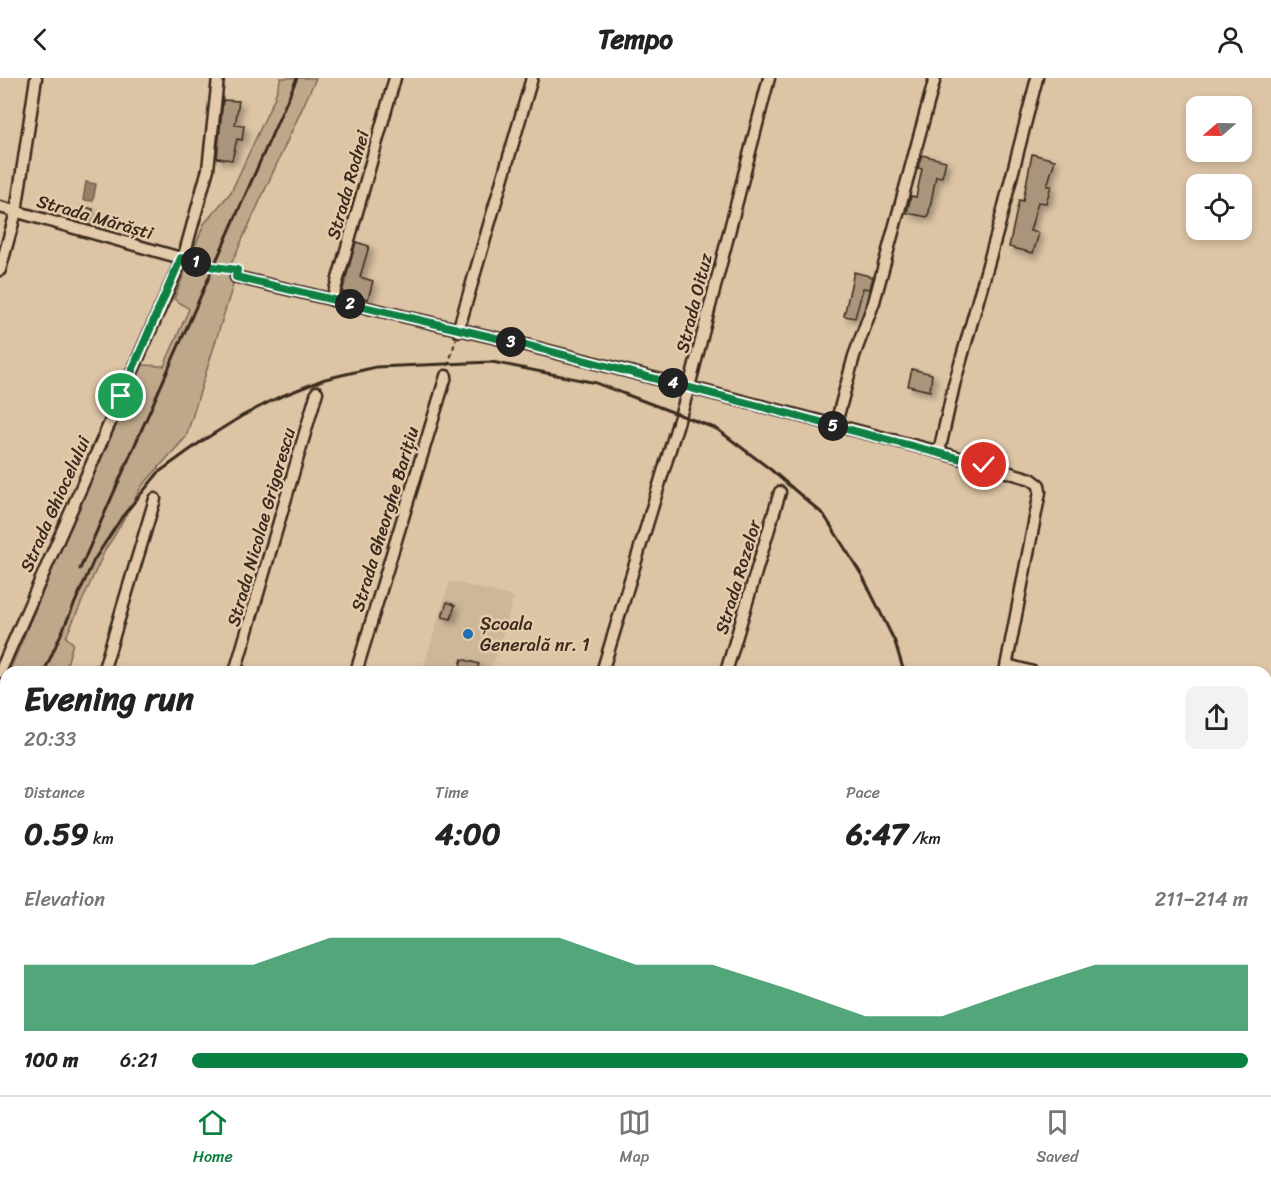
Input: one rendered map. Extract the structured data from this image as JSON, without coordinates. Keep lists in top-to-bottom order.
{
  "streets": {
    "street": [
      "Strada Rodnei",
      "Strada Mărăști",
      "Strada Oituz",
      "Strada Ghiocelului",
      "Strada Gheorghe Barițiu",
      "Strada Nicolae Grigorescu",
      "Strada Rozelor"
    ]
  },
  "crossings": [
    ["Strada Mărăști", "Strada Ghiocelului"]
  ],
  "places": ["Școala Generală nr. 1"],
  "north": "left",
  "page": {
    "header": "Tempo",
    "pins": [
      "1",
      "2",
      "3",
      "4",
      "5"
    ],
    "heading": ["Evening run", "20:33"],
    "stats": [
      ["Distance", "0.59 km"],
      ["Time", "4:00"],
      ["Pace", "6:47 /km"]
    ],
    "chart": ["Elevation", "211–214 m"],
    "list": [
      {
        "name": "100 m",
        "note": "6:21"
      }
    ],
    "tabs": ["Home", "Map", "Saved"]
  }
}
